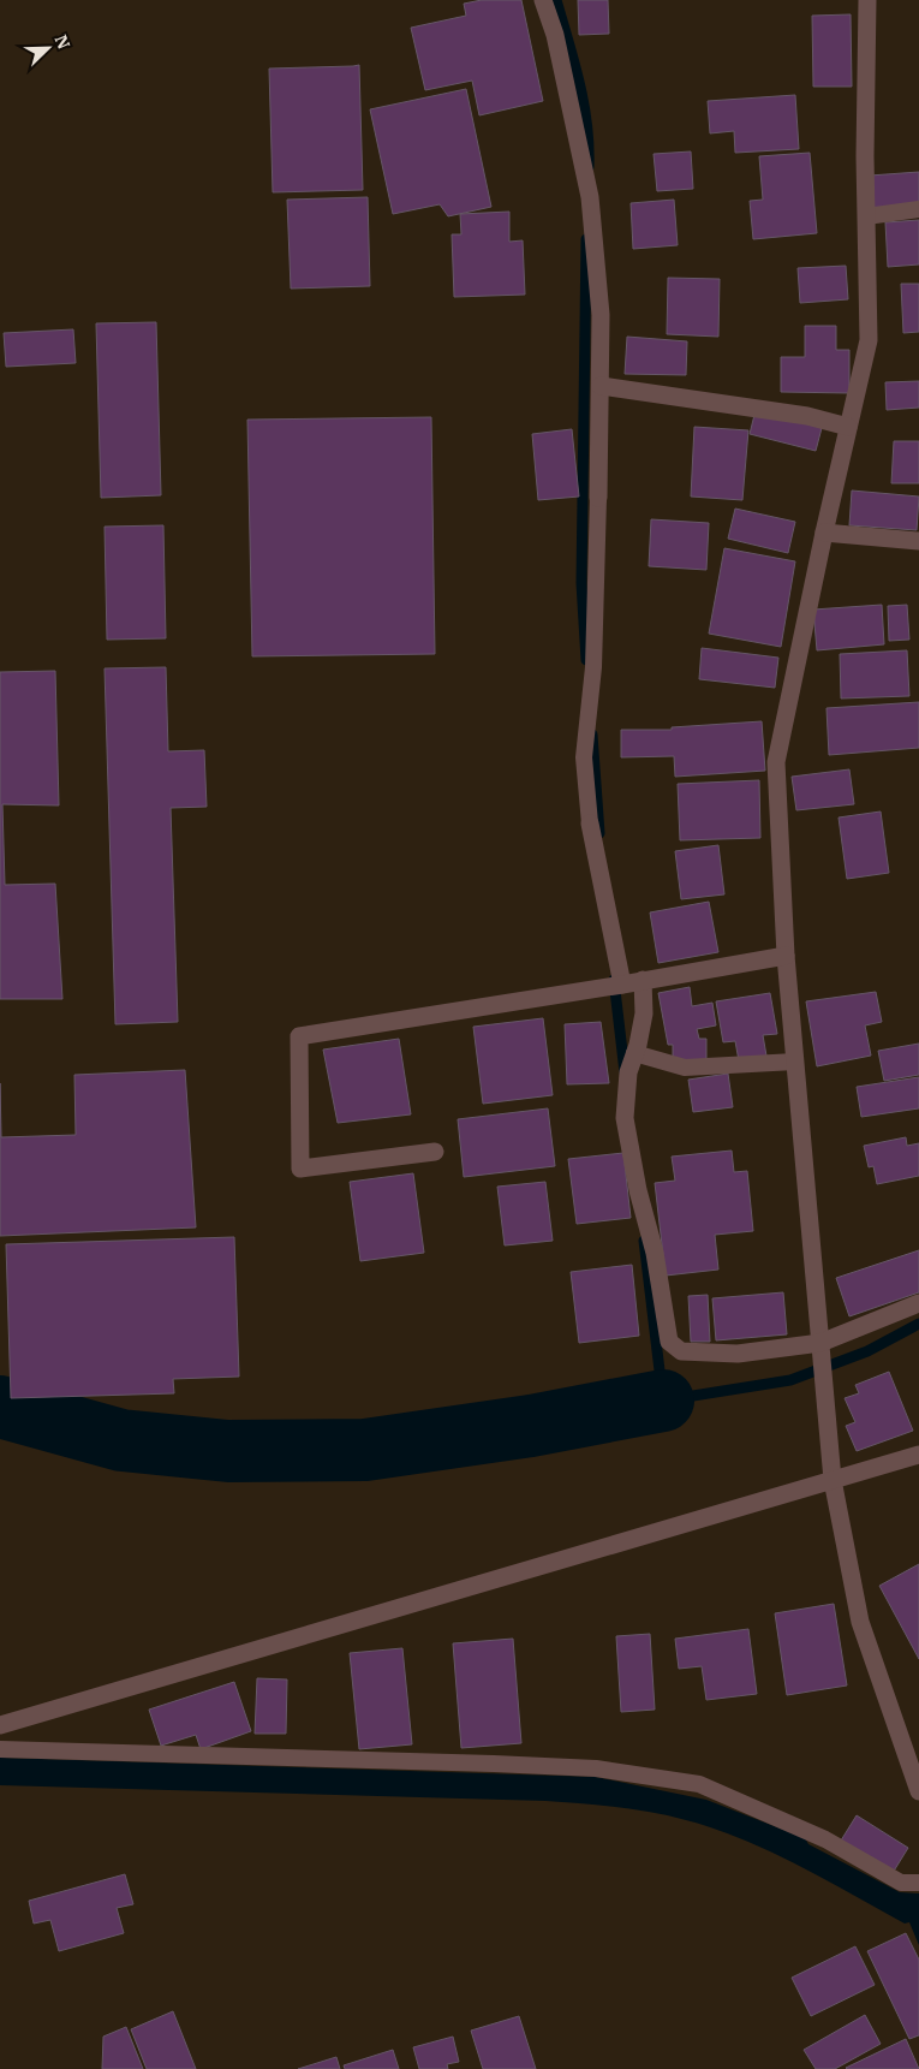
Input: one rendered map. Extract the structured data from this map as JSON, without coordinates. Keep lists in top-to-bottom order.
{
  "north": "top right"
}
